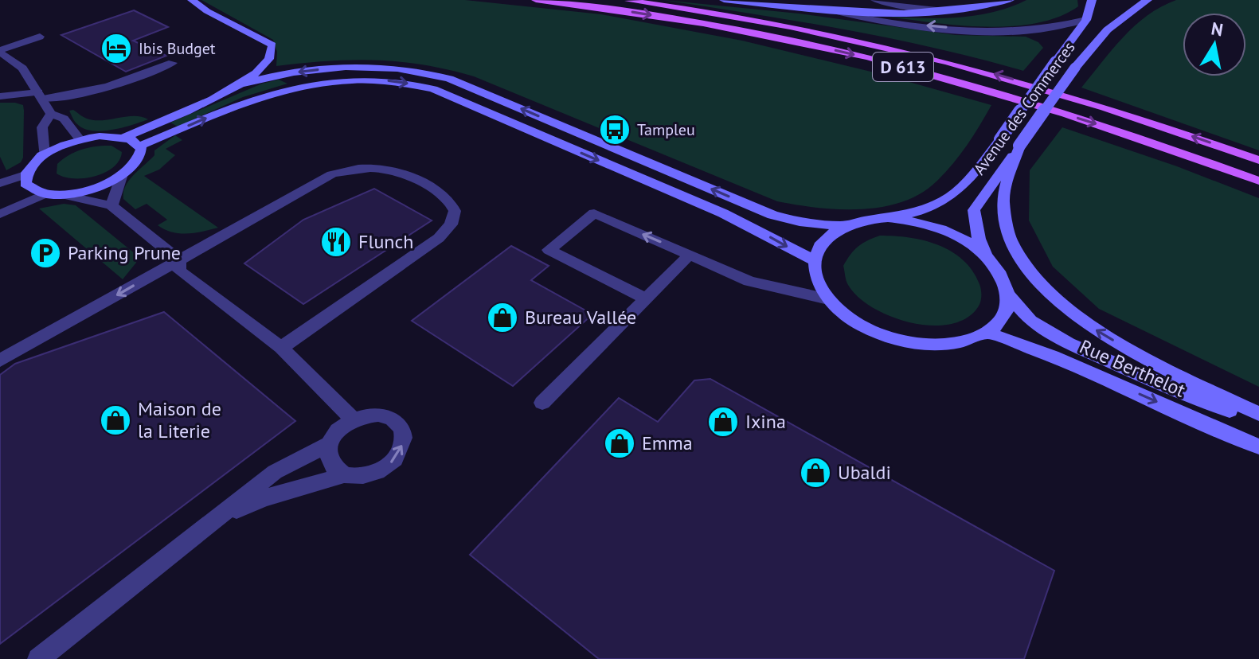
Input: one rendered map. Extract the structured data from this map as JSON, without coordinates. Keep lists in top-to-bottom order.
{
  "streets": {
    "main road": ["D 613"],
    "street": ["Avenue des Commerces", "Rue Berthelot"]
  },
  "crossings": [
    ["Avenue des Commerces", "Rue Berthelot"]
  ],
  "places": {
    "hotel": ["Ibis Budget"],
    "bus stop": ["Tampleu"],
    "restaurant": ["Flunch"],
    "parking": ["Parking Prune"],
    "shop": [
      "Bureau Vallée",
      "Maison de la Literie",
      "Ixina",
      "Emma",
      "Ubaldi"
    ]
  },
  "north": "top"
}
